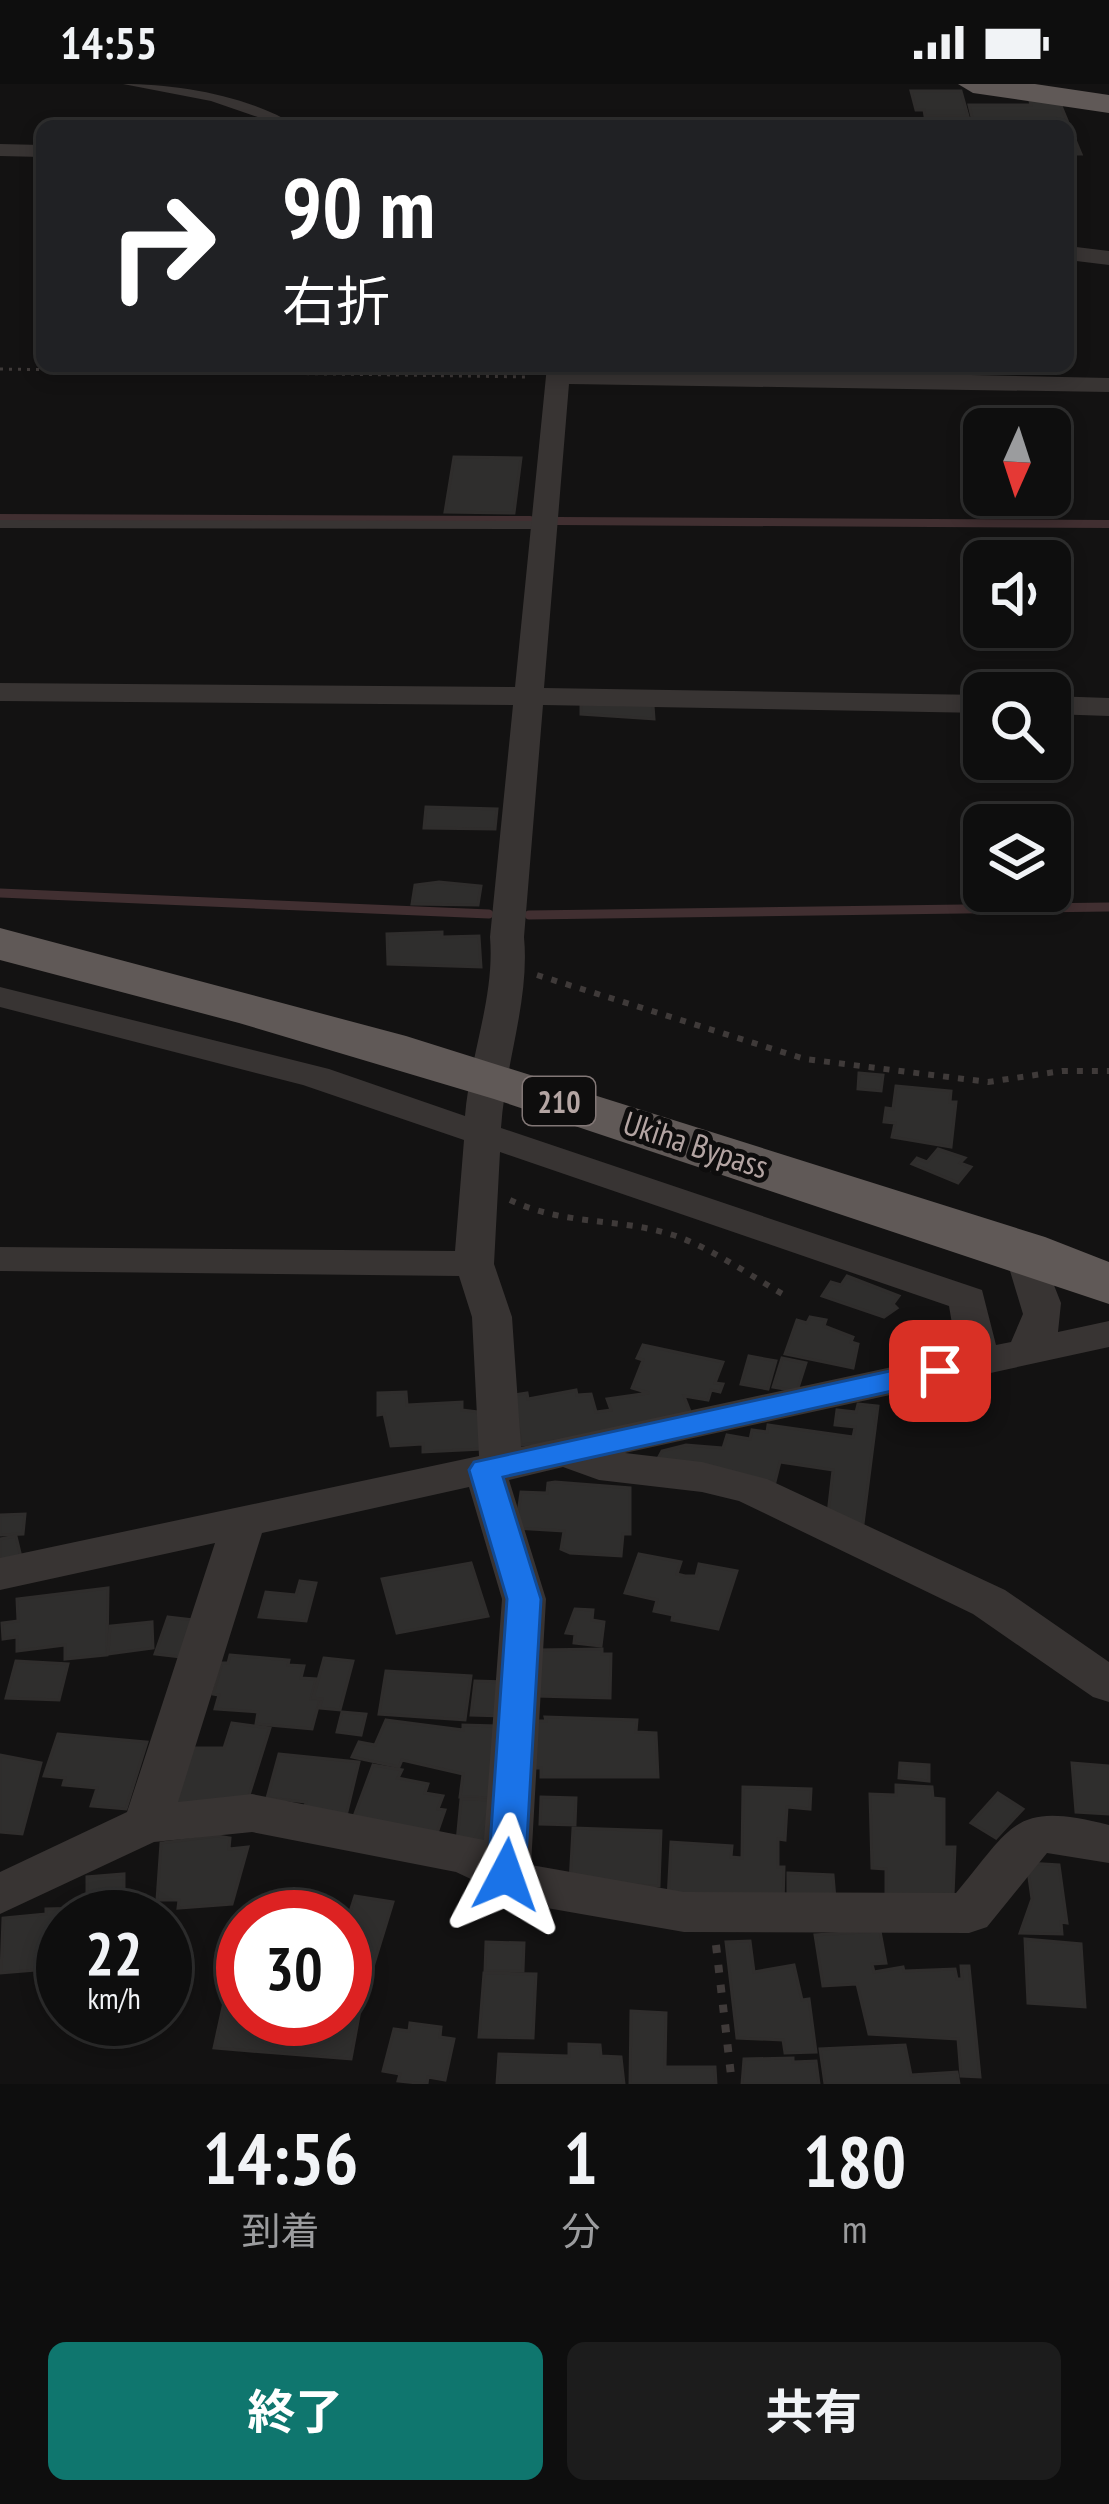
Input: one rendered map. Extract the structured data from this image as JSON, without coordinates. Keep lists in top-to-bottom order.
{
  "streets": {
    "highway": ["210", "Ukiha Bypass"]
  },
  "north": "bottom",
  "page": {
    "status": "14:55",
    "turn": ["90 m", "右折"],
    "speed": "22 km/h",
    "limit": "30",
    "eta": [
      "14:56",
      "到着",
      "1",
      "分",
      "180",
      "m"
    ],
    "buttons": ["終了", "共有"]
  }
}
